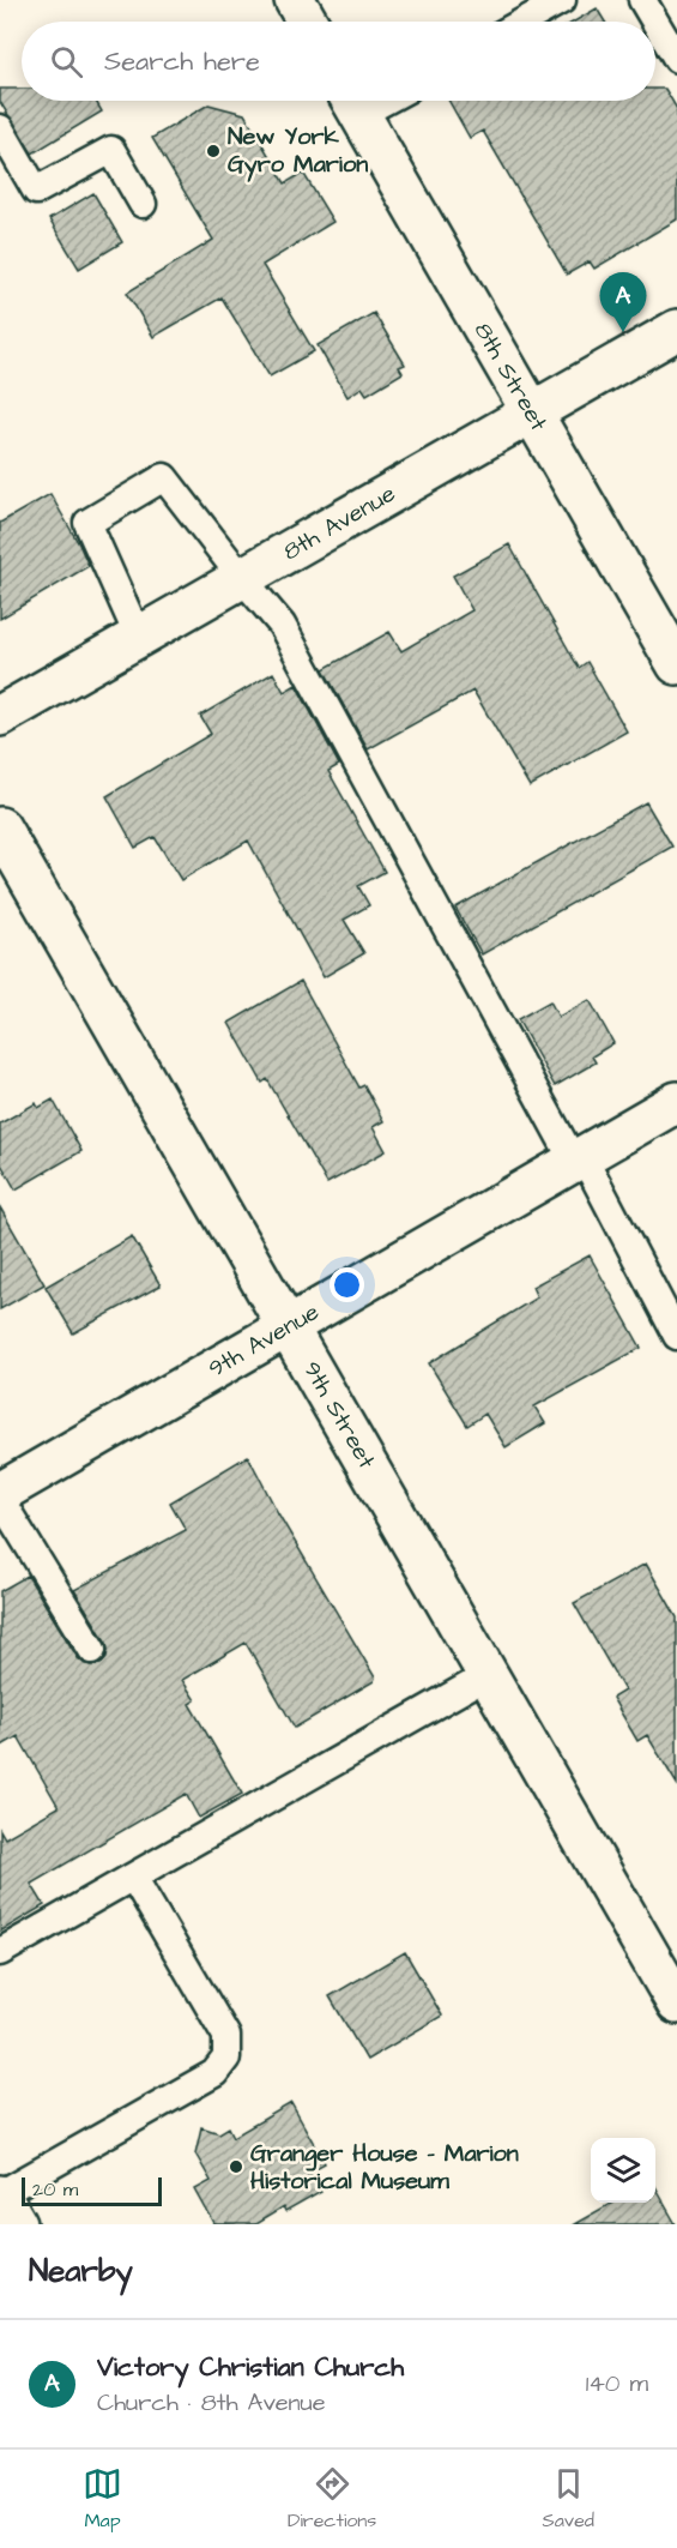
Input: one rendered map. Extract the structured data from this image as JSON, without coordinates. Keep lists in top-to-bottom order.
{
  "streets": {
    "street": [
      "8th Street",
      "8th Avenue",
      "9th Avenue",
      "9th Street"
    ]
  },
  "crossings": [
    ["8th Street", "8th Avenue"],
    ["9th Avenue", "9th Street"]
  ],
  "places": ["New York Gyro Marion", "Granger House - Marion Historical Museum"],
  "scale_bar": "20 m",
  "page": {
    "search": "Search here",
    "pins": "A",
    "scale": "20 m",
    "heading": "Nearby",
    "list": [
      {
        "mark": "A",
        "name": "Victory Christian Church",
        "note": "Church · 8th Avenue",
        "value": "140 m"
      }
    ],
    "nav": ["Map", "Directions", "Saved"]
  }
}
